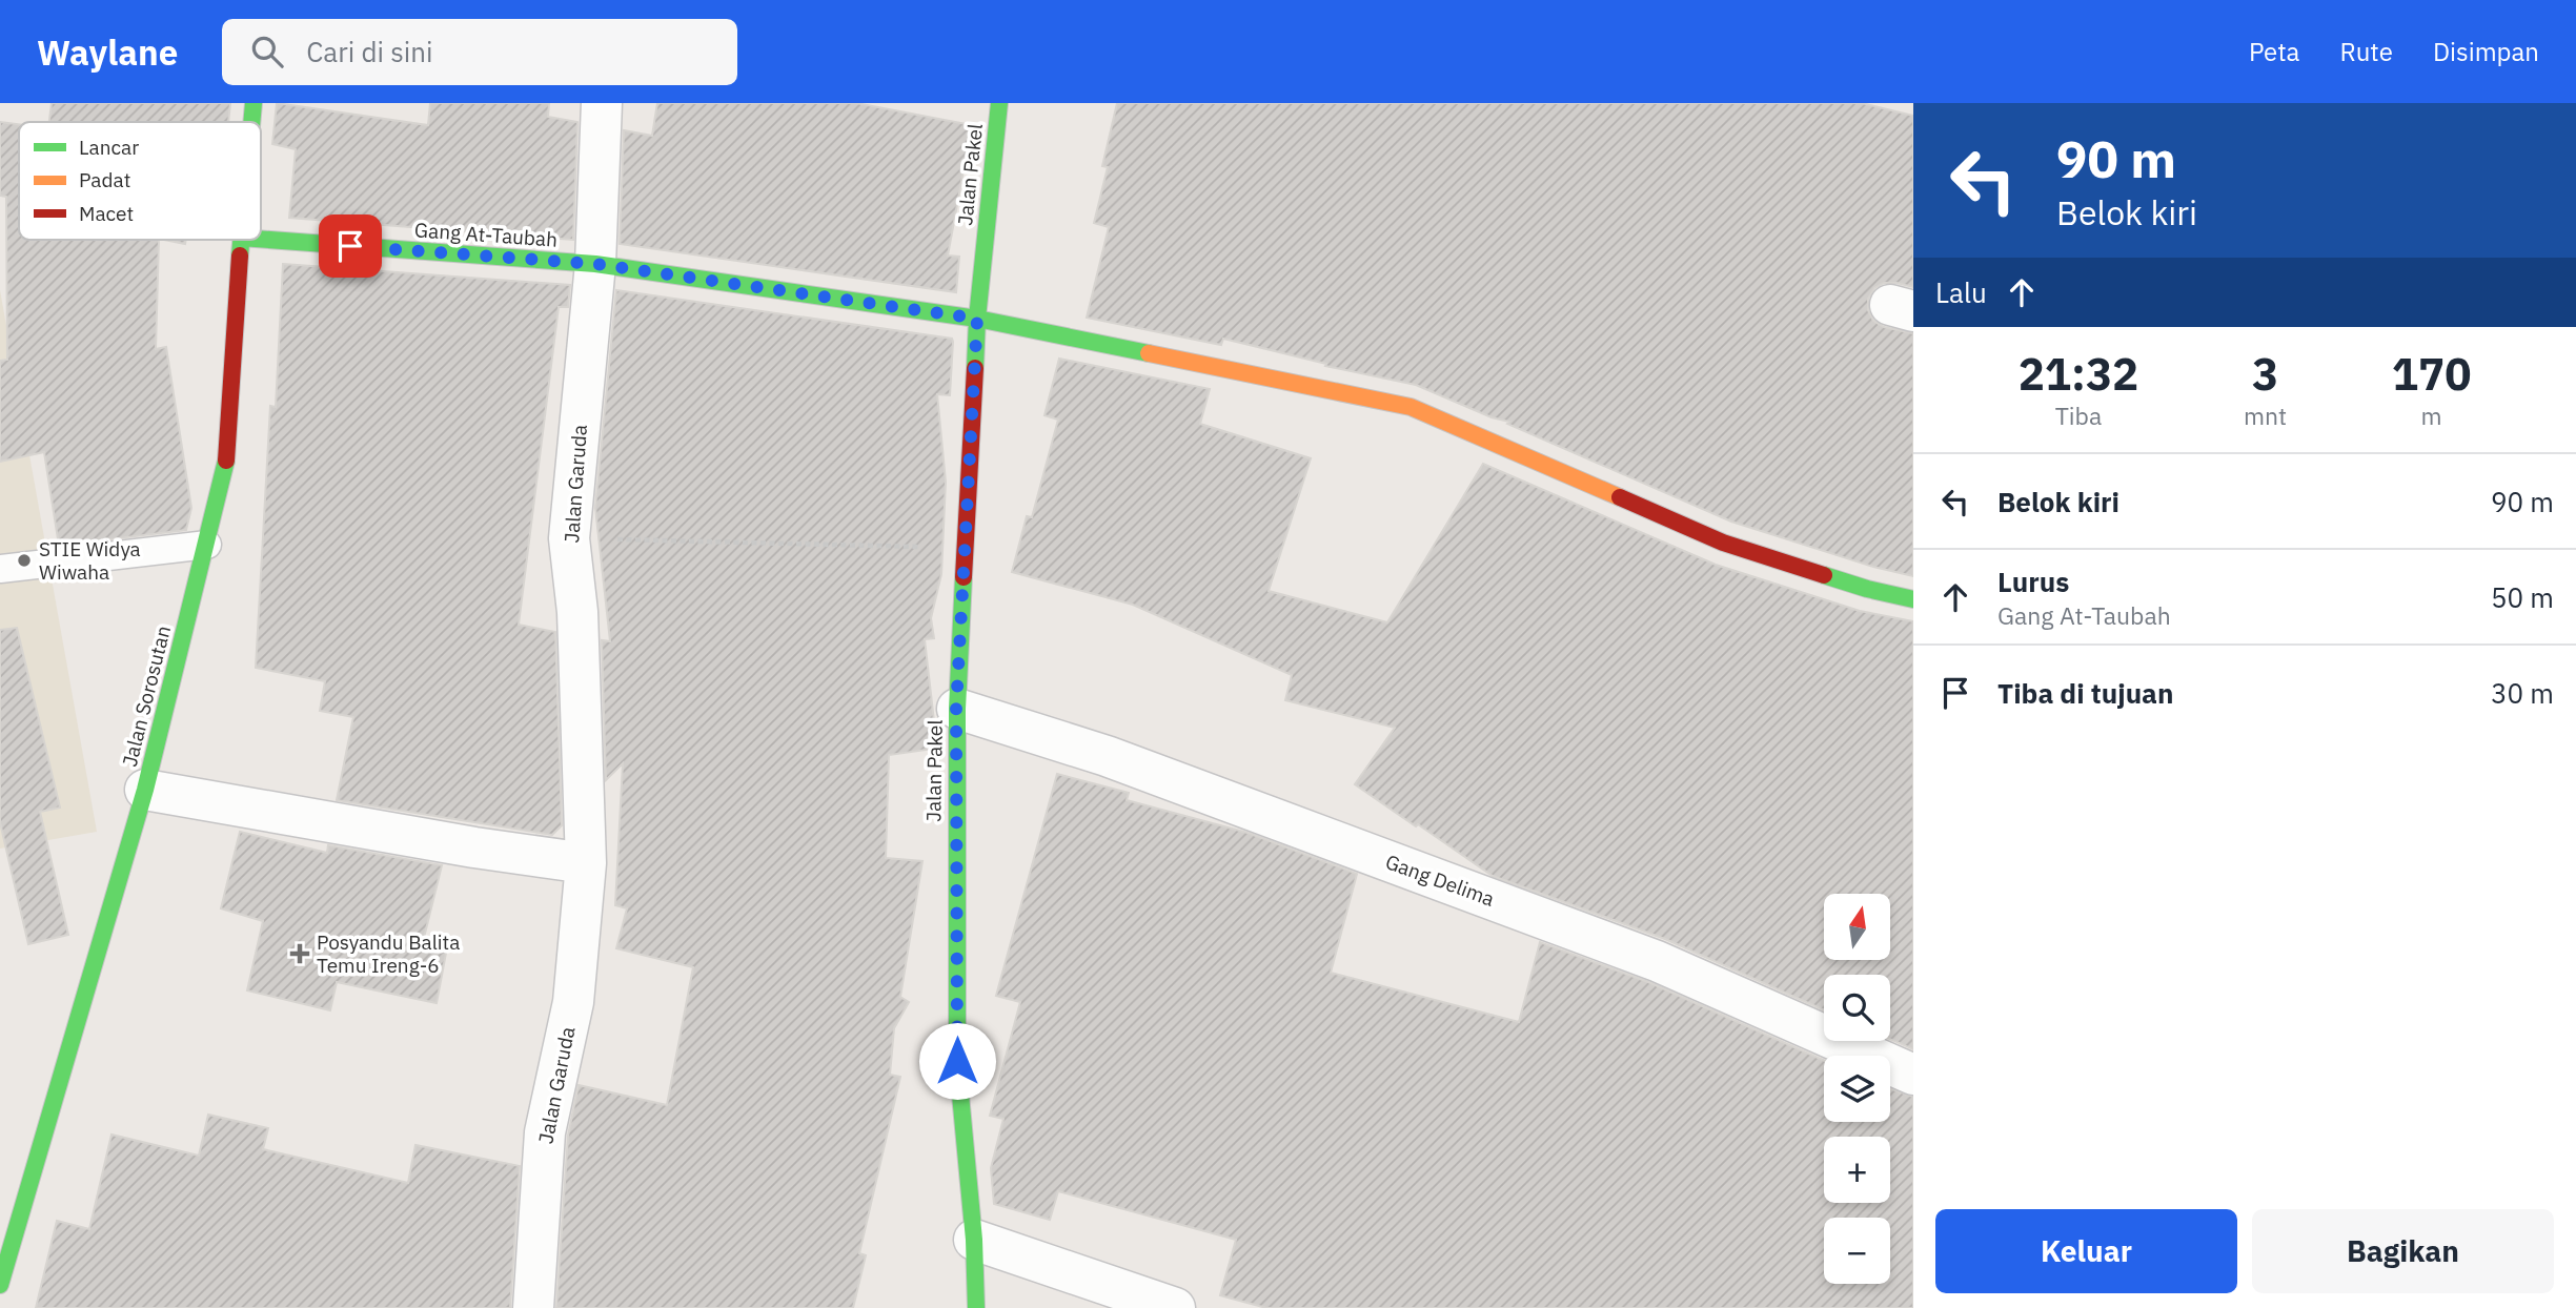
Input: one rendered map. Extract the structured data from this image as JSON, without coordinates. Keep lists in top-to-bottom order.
{
  "streets": {
    "street": [
      "Jalan Pakel",
      "Gang At-Taubah",
      "Jalan Garuda",
      "Jalan Sorosutan",
      "Gang Delima"
    ]
  },
  "crossings": [
    ["Jalan Pakel", "Gang At-Taubah"],
    ["Jalan Pakel", "Gang Delima"],
    ["Gang At-Taubah", "Jalan Garuda"]
  ],
  "places": {
    "other": ["STIE Widya Wiwaha"],
    "health": ["Posyandu Balita Temu Ireng-6"]
  },
  "legend": ["Lancar", "Padat", "Macet"],
  "north": "top",
  "page": {
    "header": "Waylane",
    "search": "Cari di sini",
    "nav": ["Peta", "Rute", "Disimpan"],
    "turn": ["90 m", "Belok kiri"],
    "then": "Lalu",
    "eta": [
      "21:32",
      "Tiba",
      "3",
      "mnt",
      "170",
      "m"
    ],
    "list": [
      {
        "name": "Belok kiri",
        "value": "90 m"
      },
      {
        "name": "Lurus",
        "note": "Gang At-Taubah",
        "value": "50 m"
      },
      {
        "name": "Tiba di tujuan",
        "value": "30 m"
      }
    ],
    "map_buttons": ["+", "−"],
    "buttons": ["Keluar", "Bagikan"]
  }
}
